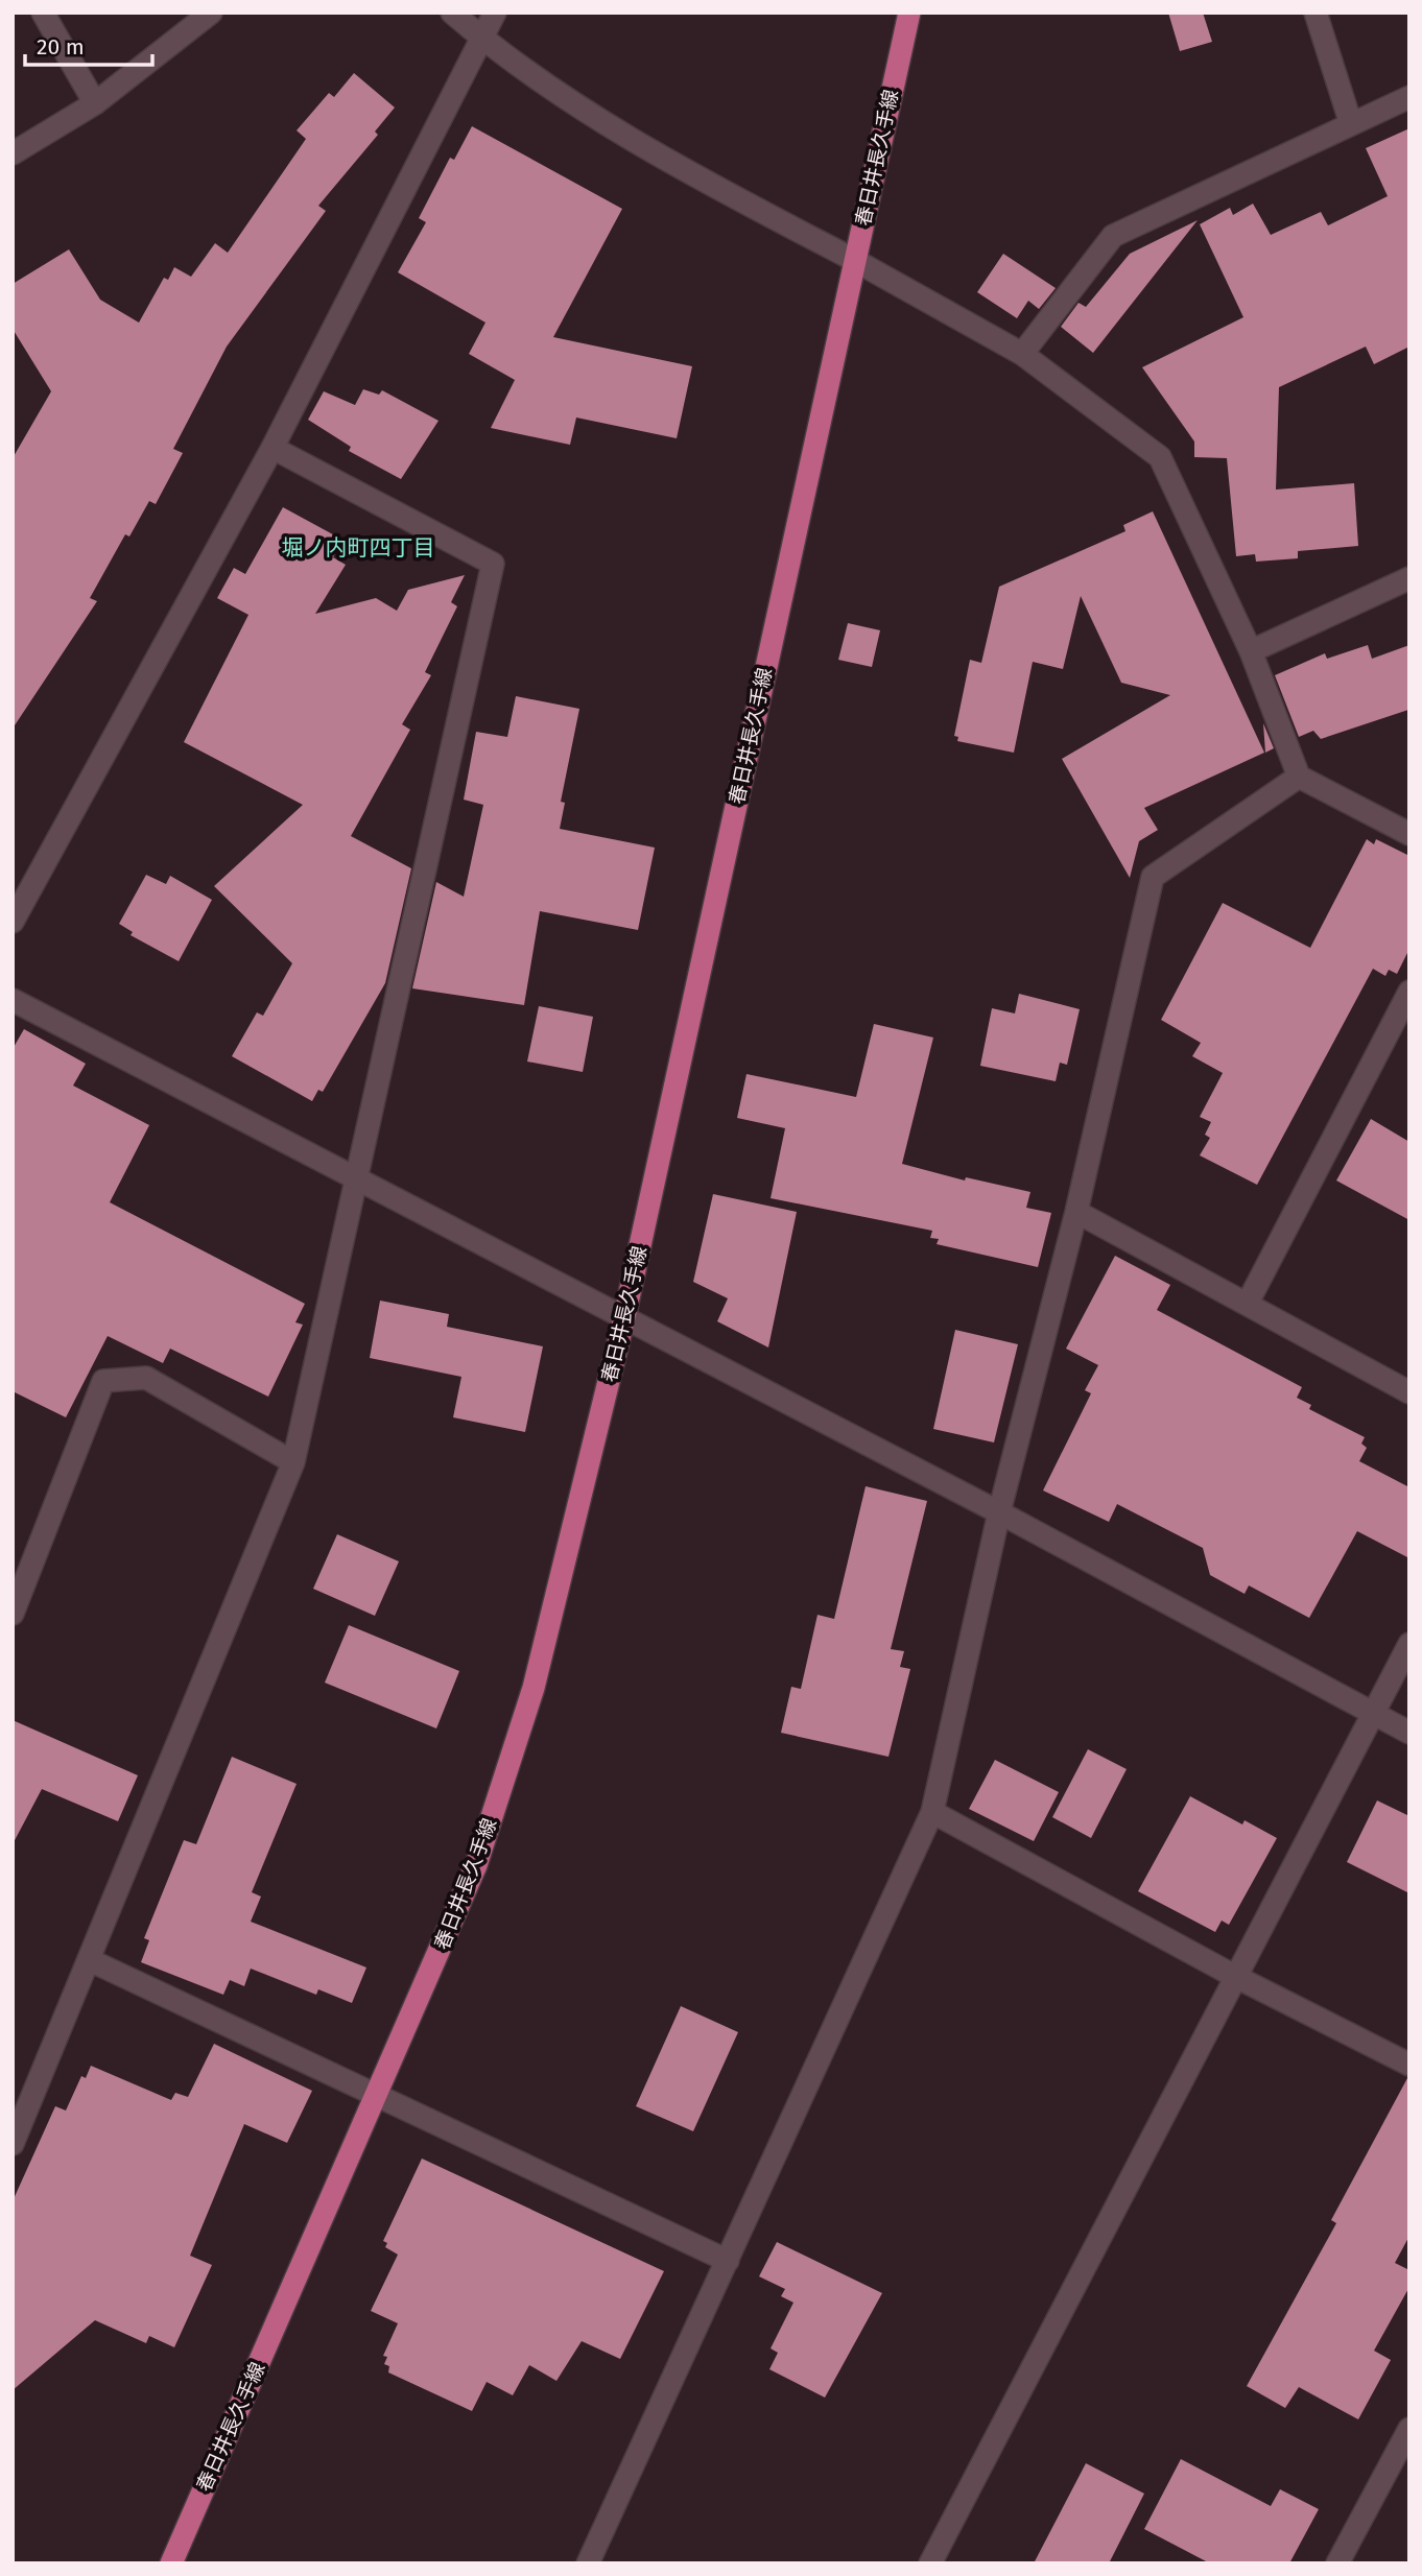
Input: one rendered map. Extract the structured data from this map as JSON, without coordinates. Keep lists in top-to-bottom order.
{
  "streets": {
    "main road": ["春日井長久手線"]
  },
  "districts": ["堀ノ内町四丁目"],
  "scale_bar": "20 m"
}
